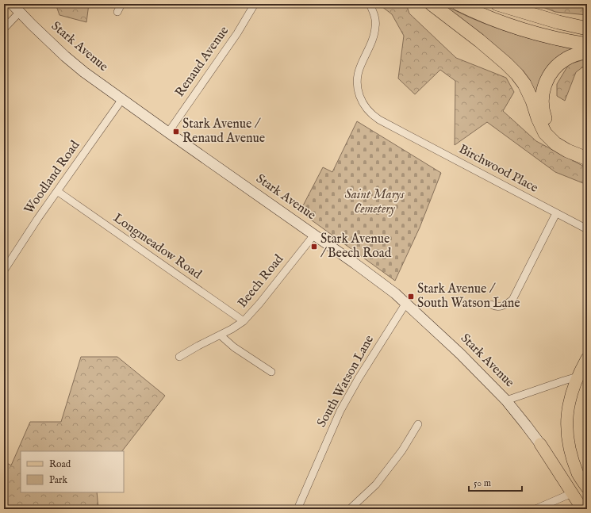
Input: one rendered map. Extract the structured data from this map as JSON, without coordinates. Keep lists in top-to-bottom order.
{
  "streets": {
    "main road": ["Stark Avenue"],
    "street": [
      "Renaud Avenue",
      "Birchwood Place",
      "Woodland Road",
      "Longmeadow Road",
      "Beech Road",
      "South Watson Lane"
    ]
  },
  "crossings": [
    ["Stark Avenue", "Renaud Avenue"],
    ["Stark Avenue", "Woodland Road"],
    ["Stark Avenue", "Beech Road"],
    ["Stark Avenue", "South Watson Lane"],
    ["Woodland Road", "Longmeadow Road"],
    ["Longmeadow Road", "Beech Road"]
  ],
  "parks": ["Saint Marys Cemetery"],
  "places": {
    "transit": ["Stark Avenue / Renaud Avenue", "Stark Avenue / Beech Road", "Stark Avenue / South Watson Lane"]
  },
  "legend": ["Road", "Park"],
  "scale_bar": "50 m"
}
